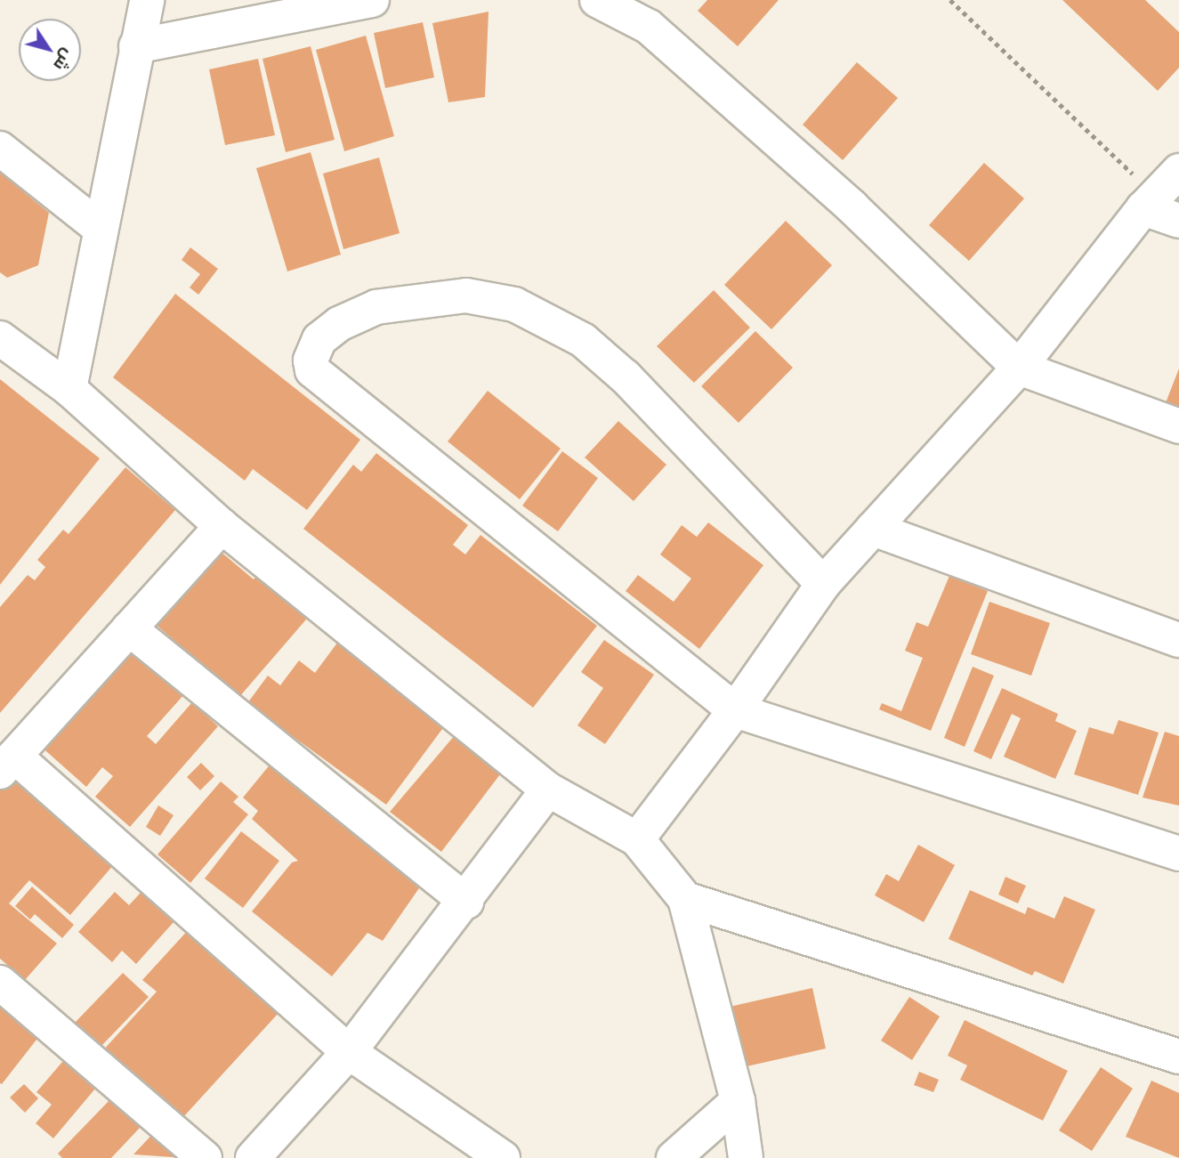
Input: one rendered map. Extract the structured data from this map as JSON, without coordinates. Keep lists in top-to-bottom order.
{
  "north": "bottom right"
}
